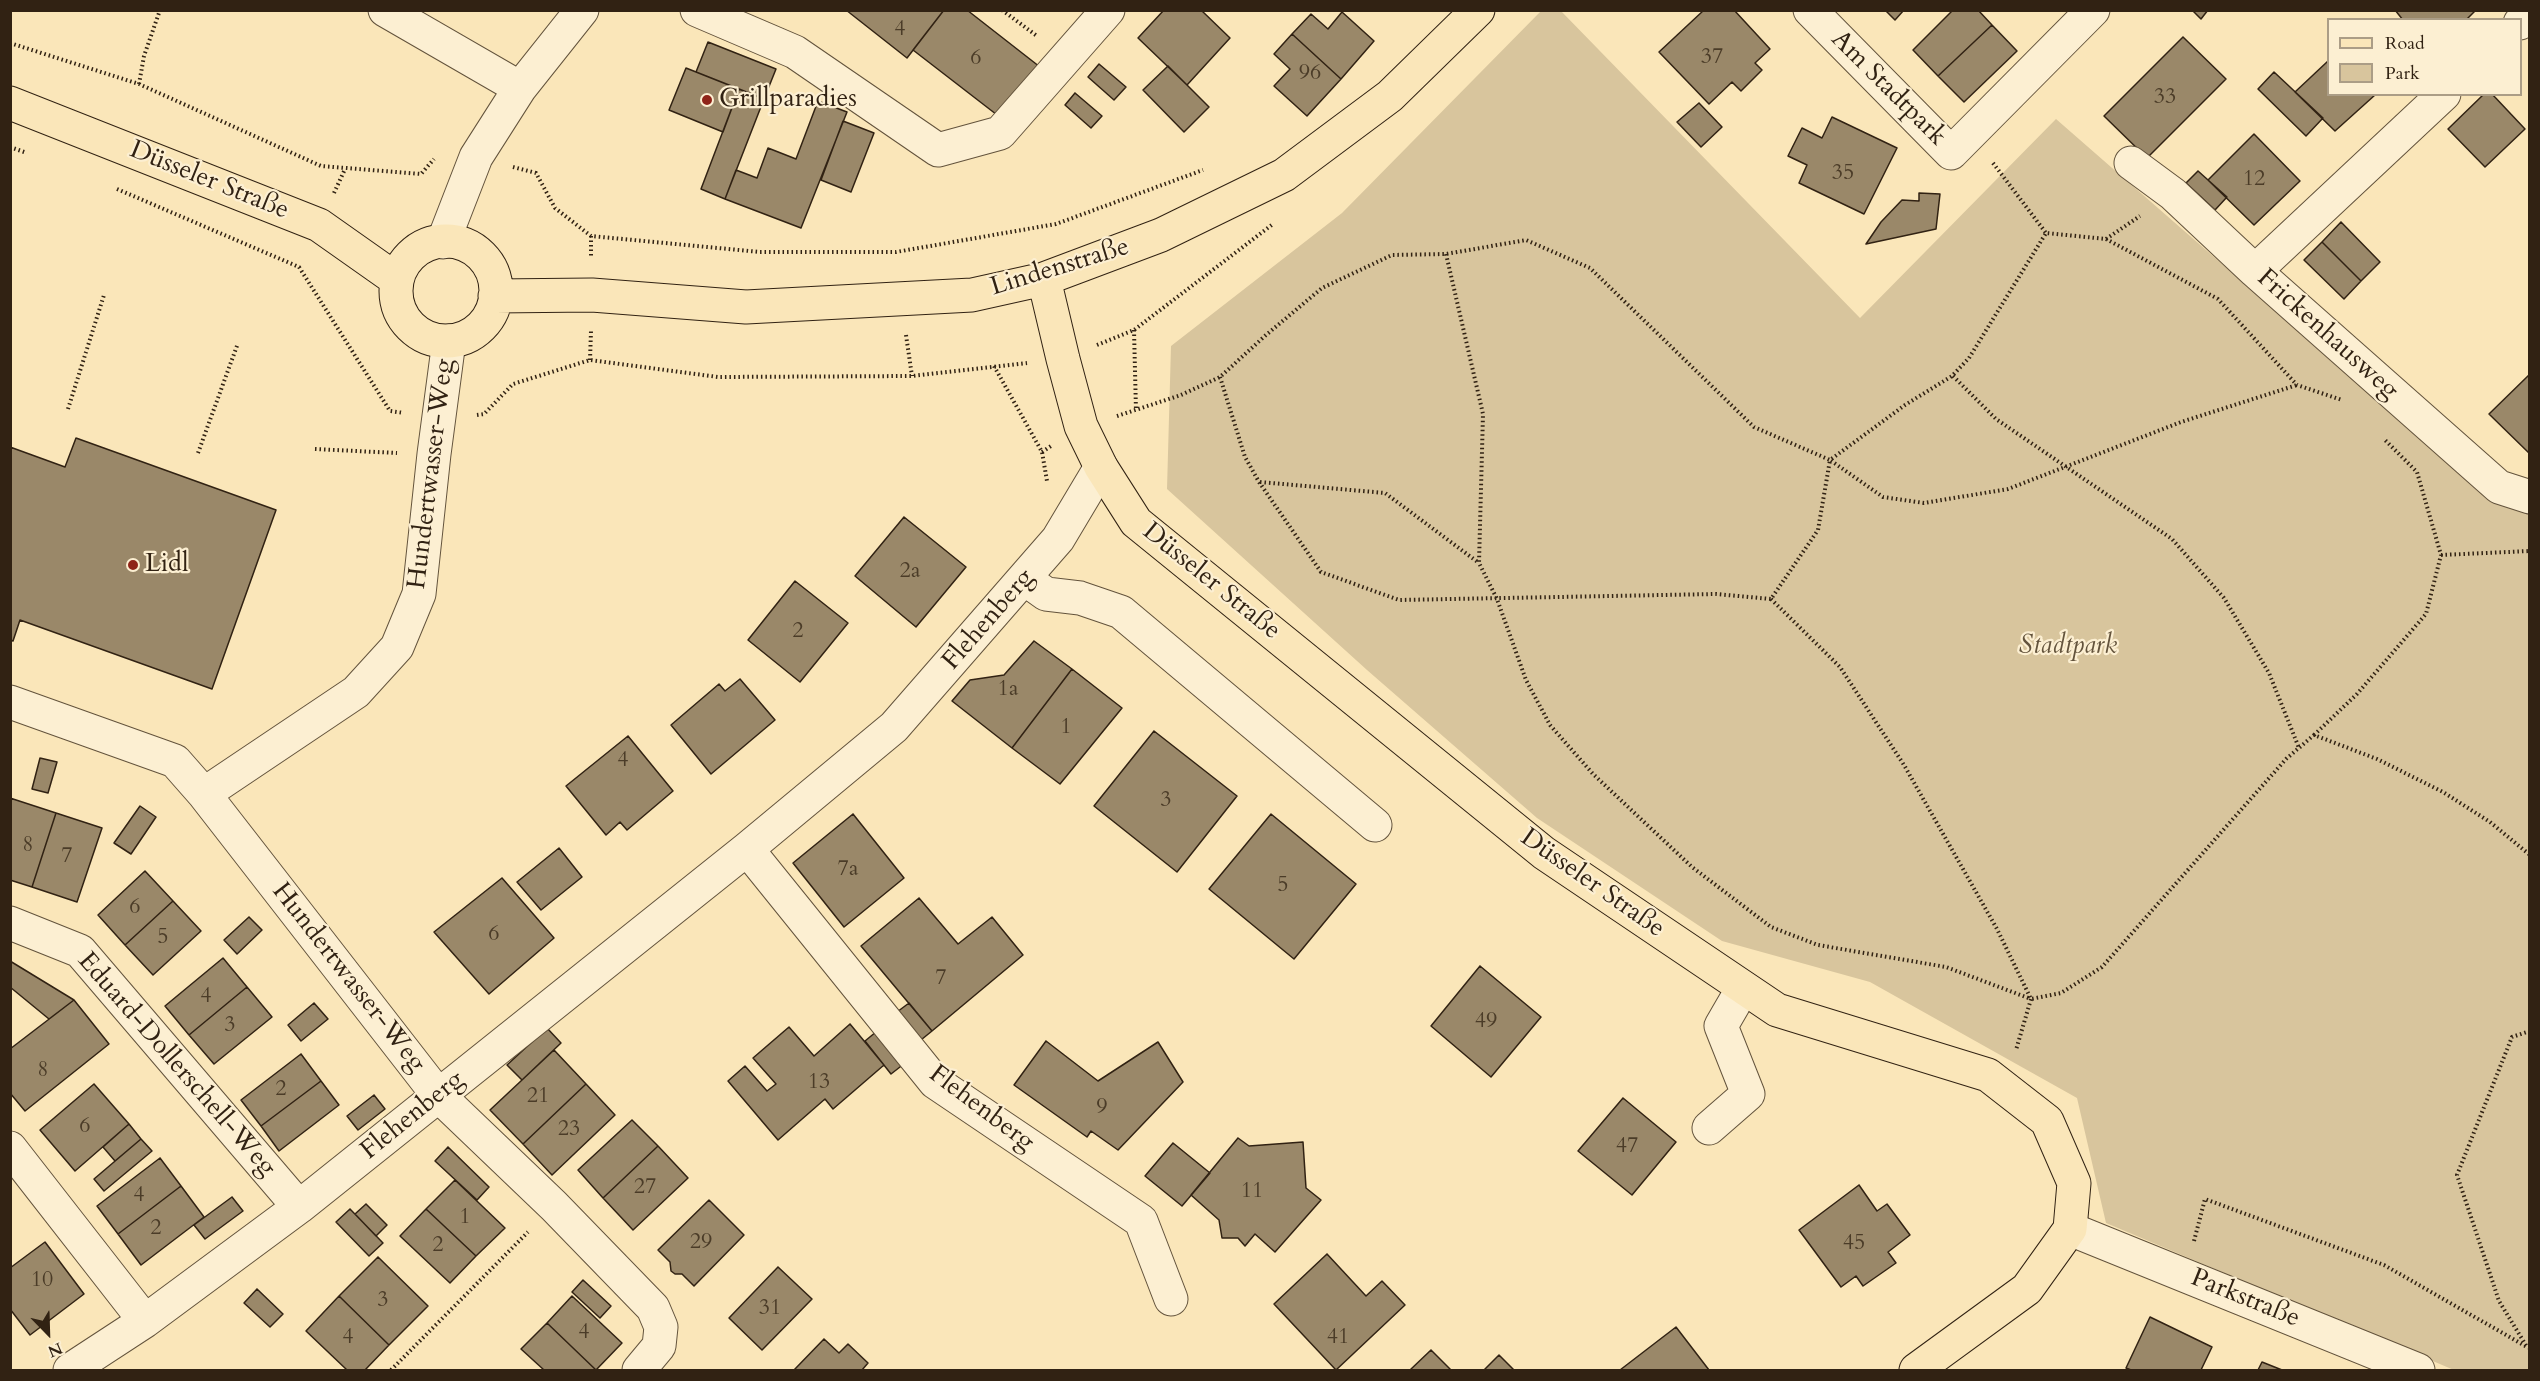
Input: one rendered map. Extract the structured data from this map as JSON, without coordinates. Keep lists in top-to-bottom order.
{
  "streets": {
    "main road": ["Düsseler Straße", "Lindenstraße"],
    "street": [
      "Am Stadtpark",
      "Frickenhausweg",
      "Hundertwasser-Weg",
      "Flehenberg",
      "Eduard-Dollerschell-Weg",
      "Parkstraße"
    ]
  },
  "crossings": [
    ["Düsseler Straße", "Lindenstraße"],
    ["Düsseler Straße", "Hundertwasser-Weg"],
    ["Düsseler Straße", "Flehenberg"],
    ["Düsseler Straße", "Parkstraße"],
    ["Lindenstraße", "Hundertwasser-Weg"],
    ["Hundertwasser-Weg", "Flehenberg"],
    ["Flehenberg", "Eduard-Dollerschell-Weg"]
  ],
  "parks": ["Stadtpark"],
  "places": ["Grillparadies", "Lidl"],
  "house_numbers": [
    "4",
    "37",
    "6",
    "96",
    "33",
    "35",
    "12",
    "2a",
    "2",
    "1a",
    "1",
    "4",
    "3",
    "8",
    "7",
    "7a",
    "5",
    "6",
    "6",
    "5",
    "7",
    "4",
    "49",
    "3",
    "8",
    "13",
    "2",
    "21",
    "9",
    "6",
    "23",
    "47",
    "27",
    "11",
    "4",
    "1",
    "2",
    "29",
    "45",
    "2",
    "10",
    "3",
    "31",
    "4",
    "4",
    "41"
  ],
  "legend": ["Road", "Park"],
  "north": "bottom right"
}
